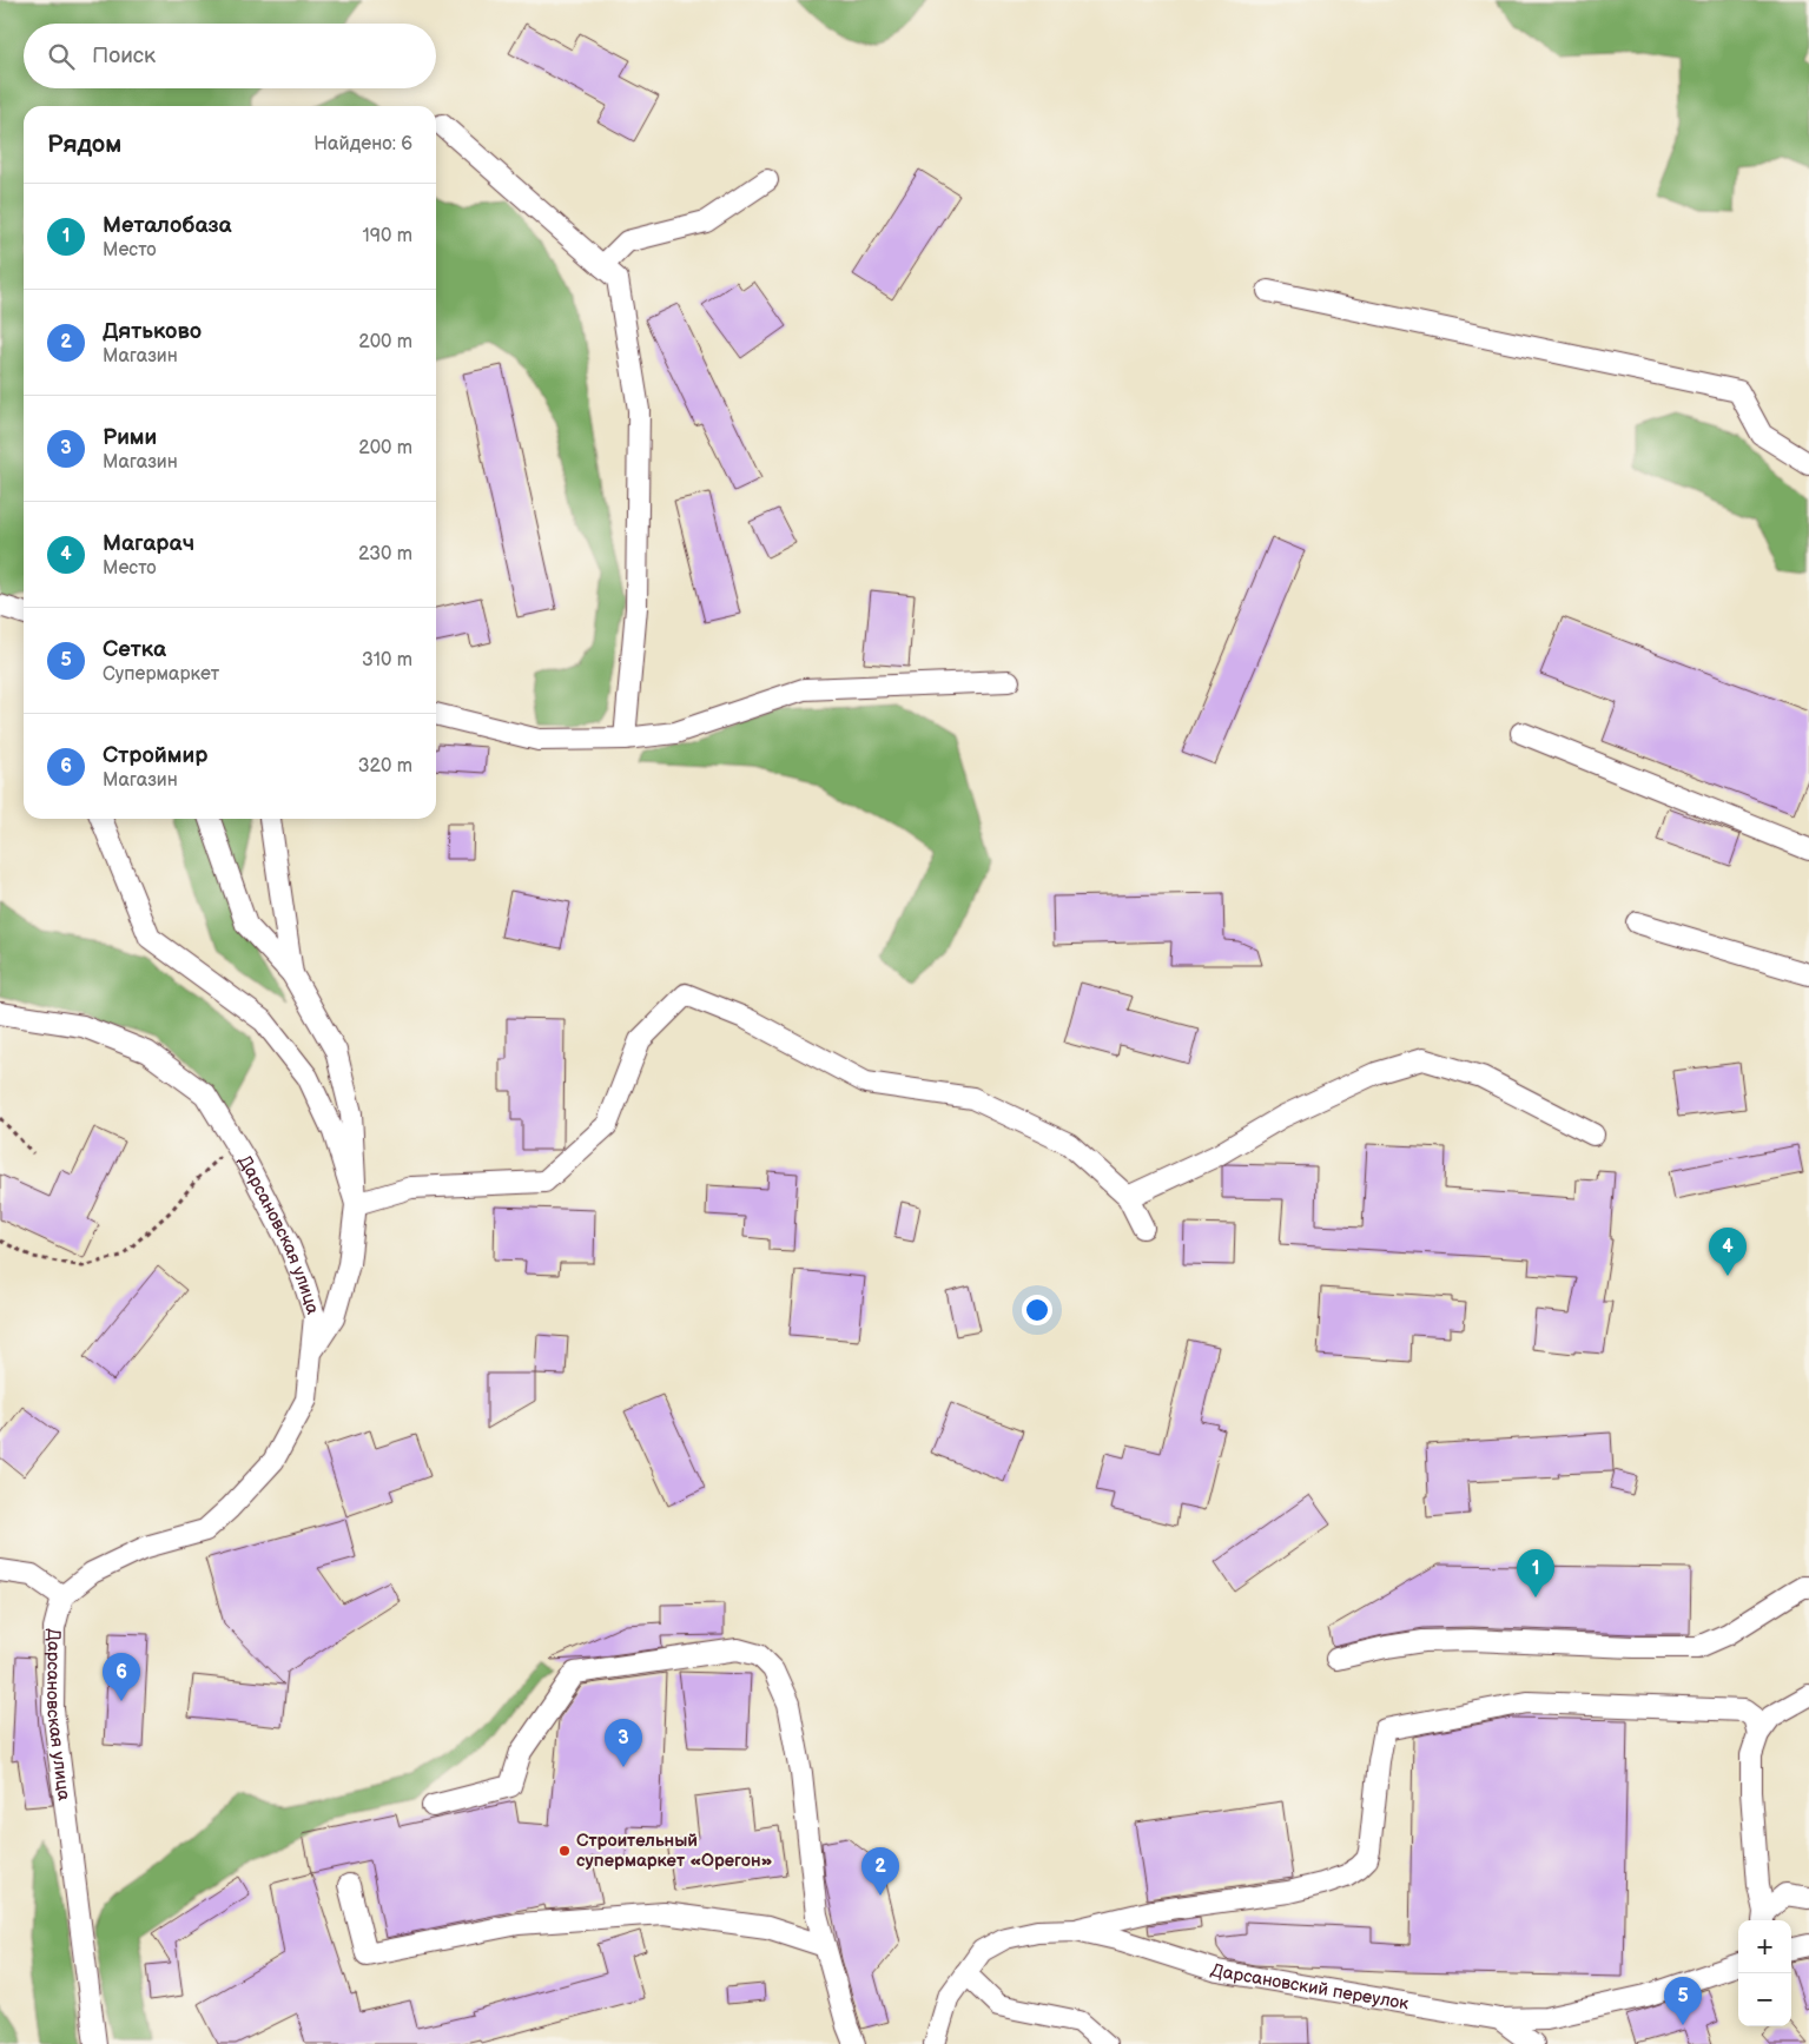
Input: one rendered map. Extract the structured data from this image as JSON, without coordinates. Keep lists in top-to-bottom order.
{
  "streets": {
    "street": ["Дарсановская улица", "Дарсановский переулок"]
  },
  "places": ["Строительный супермаркет «Орегон»"],
  "page": {
    "search": "Поиск",
    "heading": ["Рядом", "Найдено: 6"],
    "list": [
      {
        "mark": "1",
        "name": "Металобаза",
        "note": "Место",
        "value": "190 m"
      },
      {
        "mark": "2",
        "name": "Дятьково",
        "note": "Магазин",
        "value": "200 m"
      },
      {
        "mark": "3",
        "name": "Рими",
        "note": "Магазин",
        "value": "200 m"
      },
      {
        "mark": "4",
        "name": "Магарач",
        "note": "Место",
        "value": "230 m"
      },
      {
        "mark": "5",
        "name": "Сетка",
        "note": "Супермаркет",
        "value": "310 m"
      },
      {
        "mark": "6",
        "name": "Строймир",
        "note": "Магазин",
        "value": "320 m"
      }
    ],
    "pins": [
      "4",
      "1",
      "6",
      "3",
      "2",
      "5"
    ],
    "map_buttons": ["+", "−"]
  }
}
